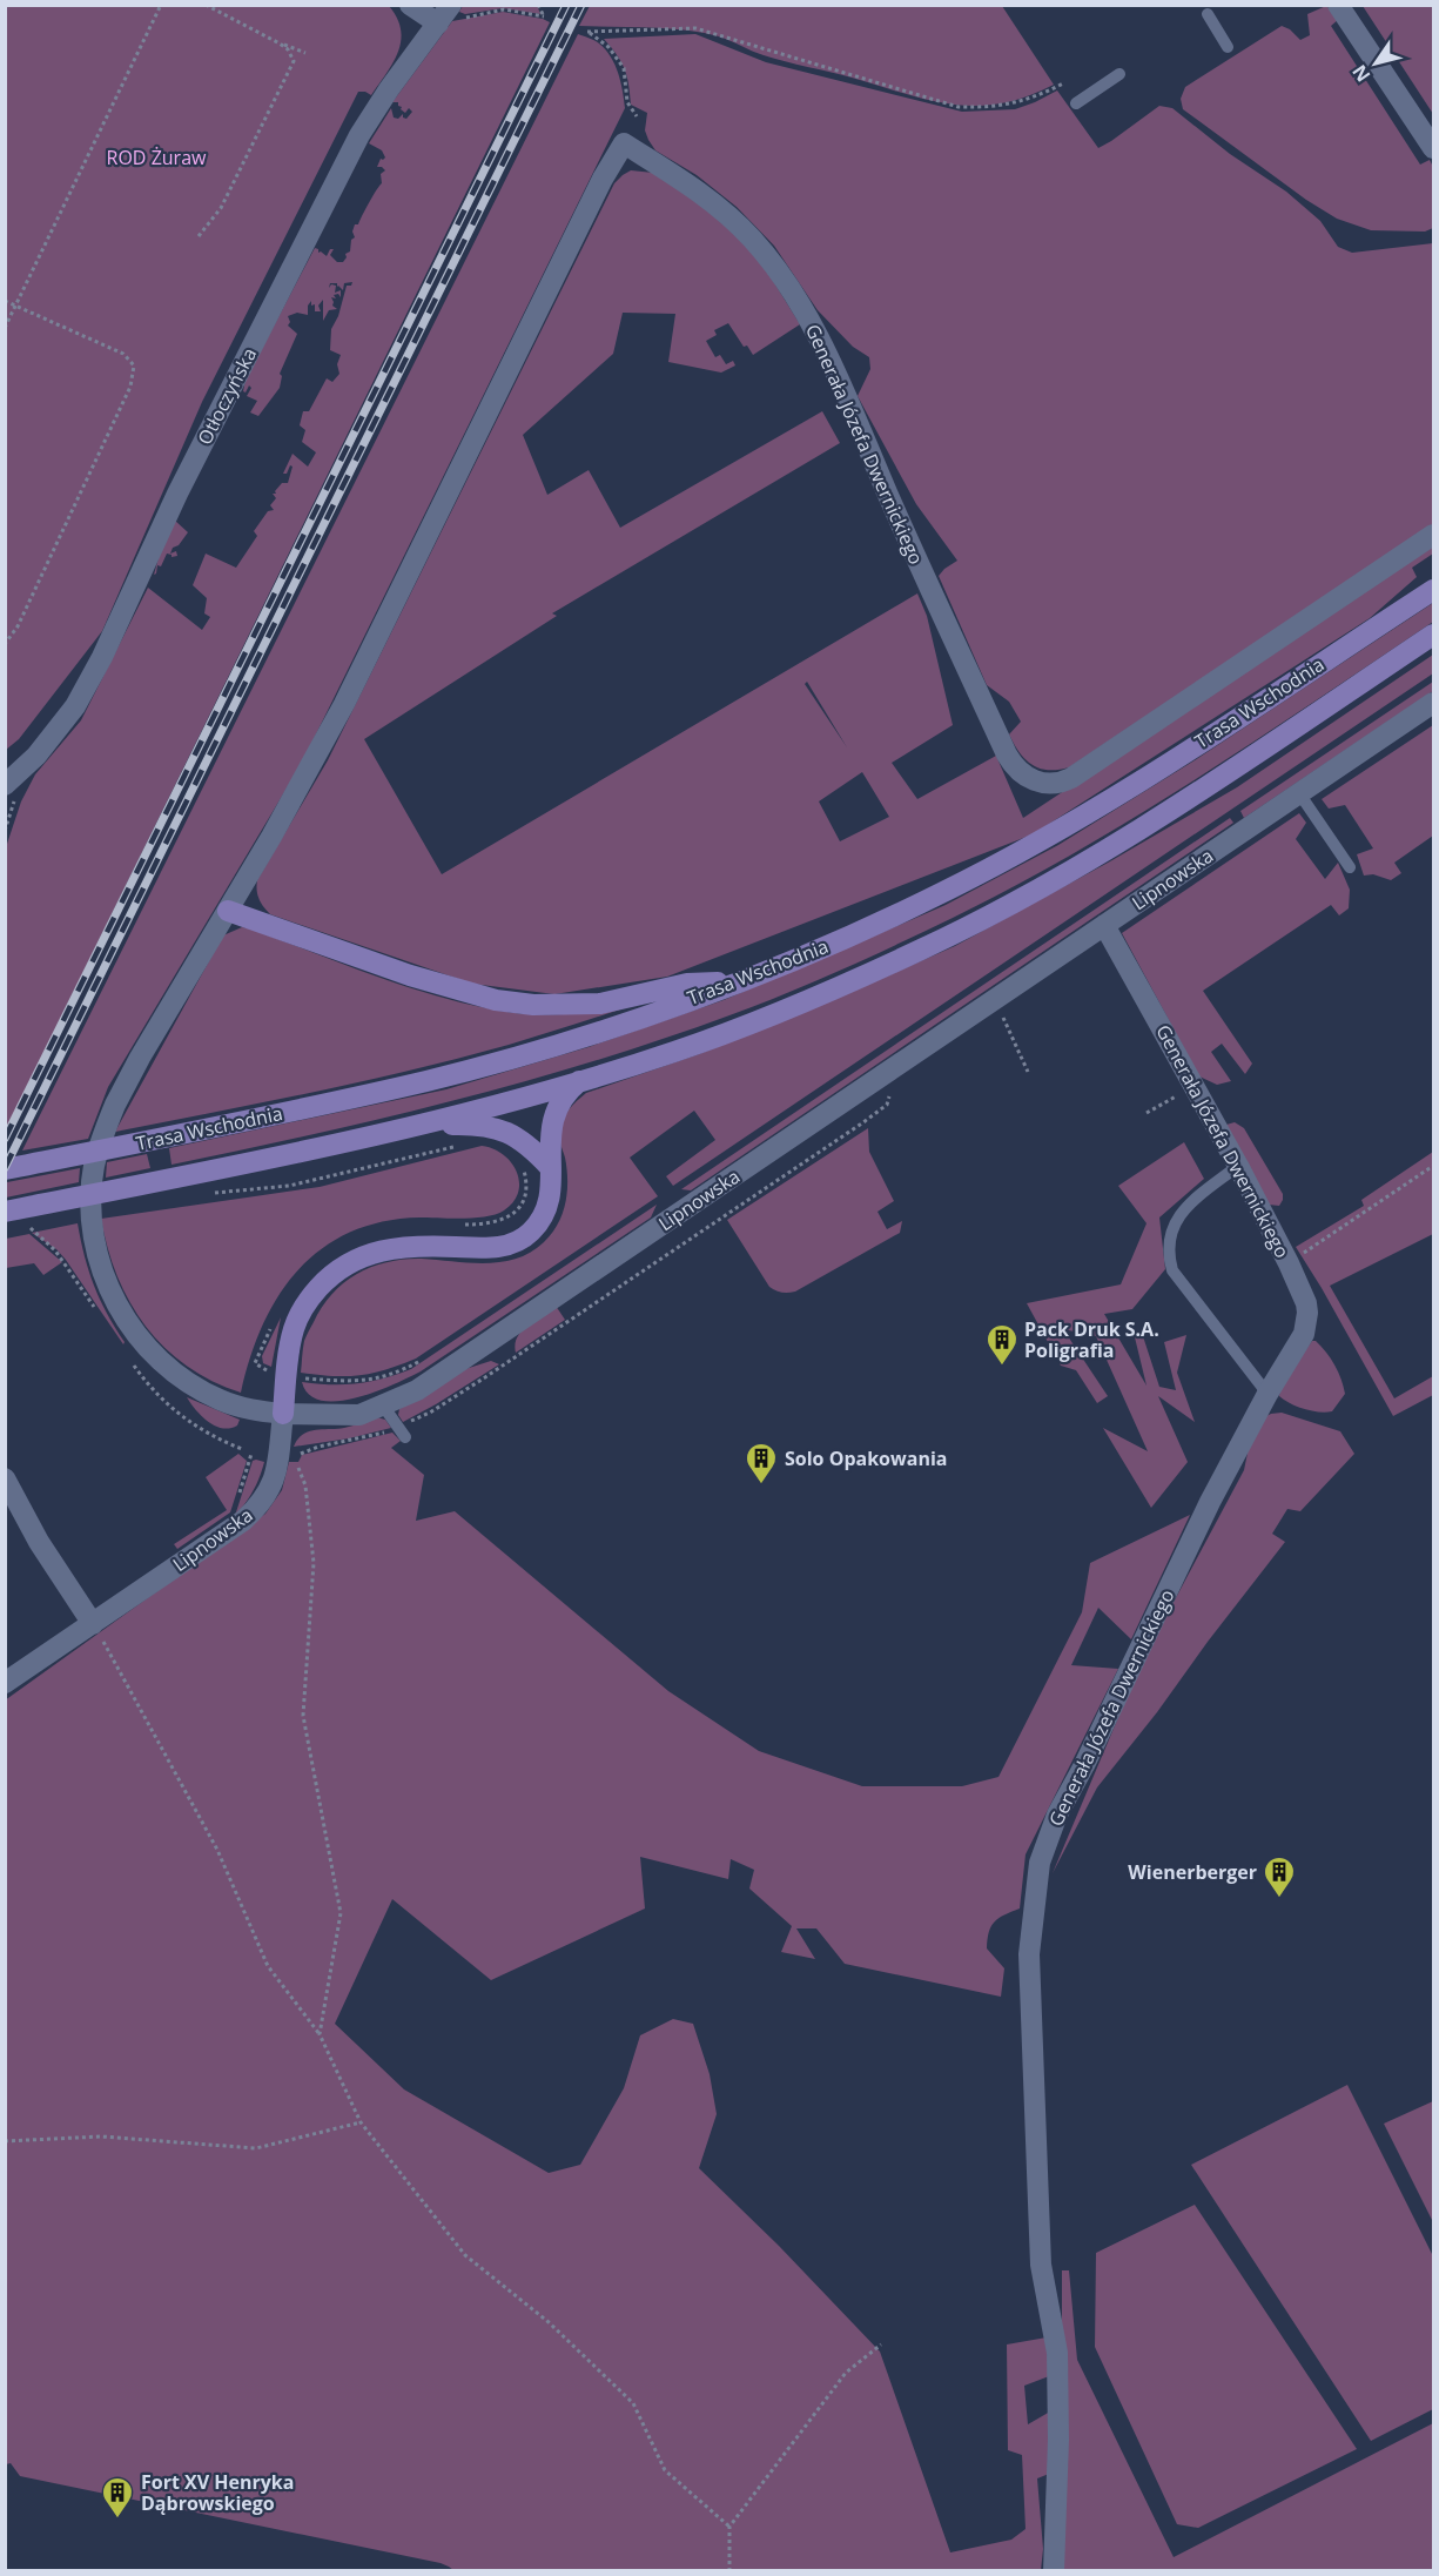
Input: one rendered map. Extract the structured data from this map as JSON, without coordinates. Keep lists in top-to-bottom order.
{
  "streets": {
    "main road": ["Trasa Wschodnia"],
    "street": ["Otłoczyńska", "Generała Józefa Dwernickiego", "Lipnowska"]
  },
  "crossings": [
    ["Generała Józefa Dwernickiego", "Lipnowska"]
  ],
  "parks": ["ROD Żuraw"],
  "places": {
    "building": [
      "Pack Druk S.A. Poligrafia",
      "Solo Opakowania",
      "Wienerberger",
      "Fort XV Henryka Dąbrowskiego"
    ]
  },
  "north": "bottom left"
}
